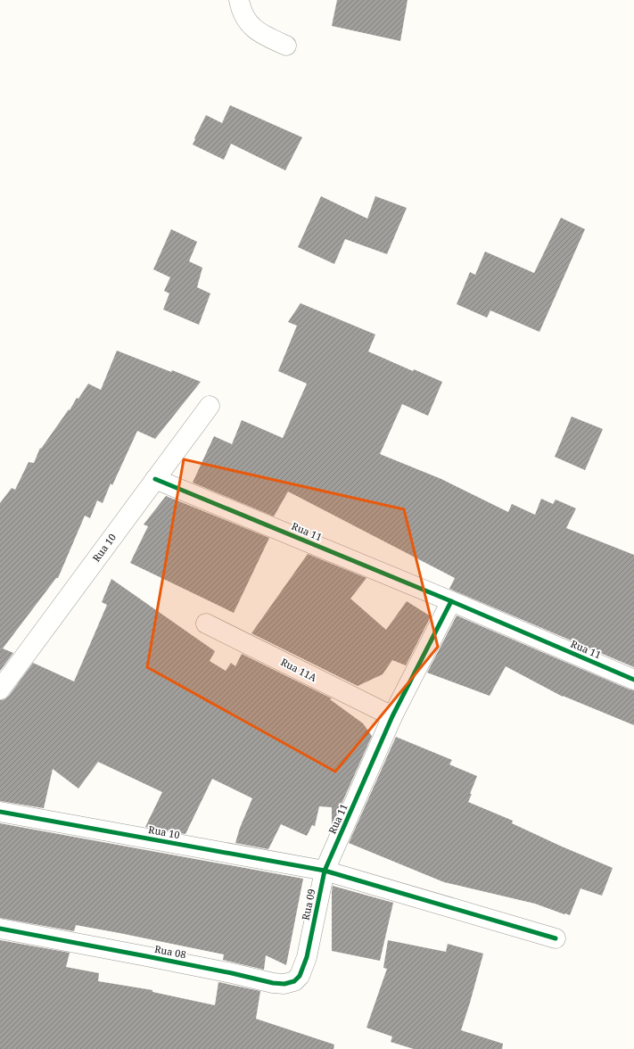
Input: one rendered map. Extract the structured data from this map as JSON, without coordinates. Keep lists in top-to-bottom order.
{
  "streets": {
    "street": [
      "Rua 11",
      "Rua 10",
      "Rua 11A",
      "Rua 09",
      "Rua 08"
    ]
  },
  "crossings": [
    ["Rua 11", "Rua 10"],
    ["Rua 11", "Rua 11A"],
    ["Rua 11", "Rua 09"],
    ["Rua 10", "Rua 09"],
    ["Rua 09", "Rua 08"]
  ]
}
